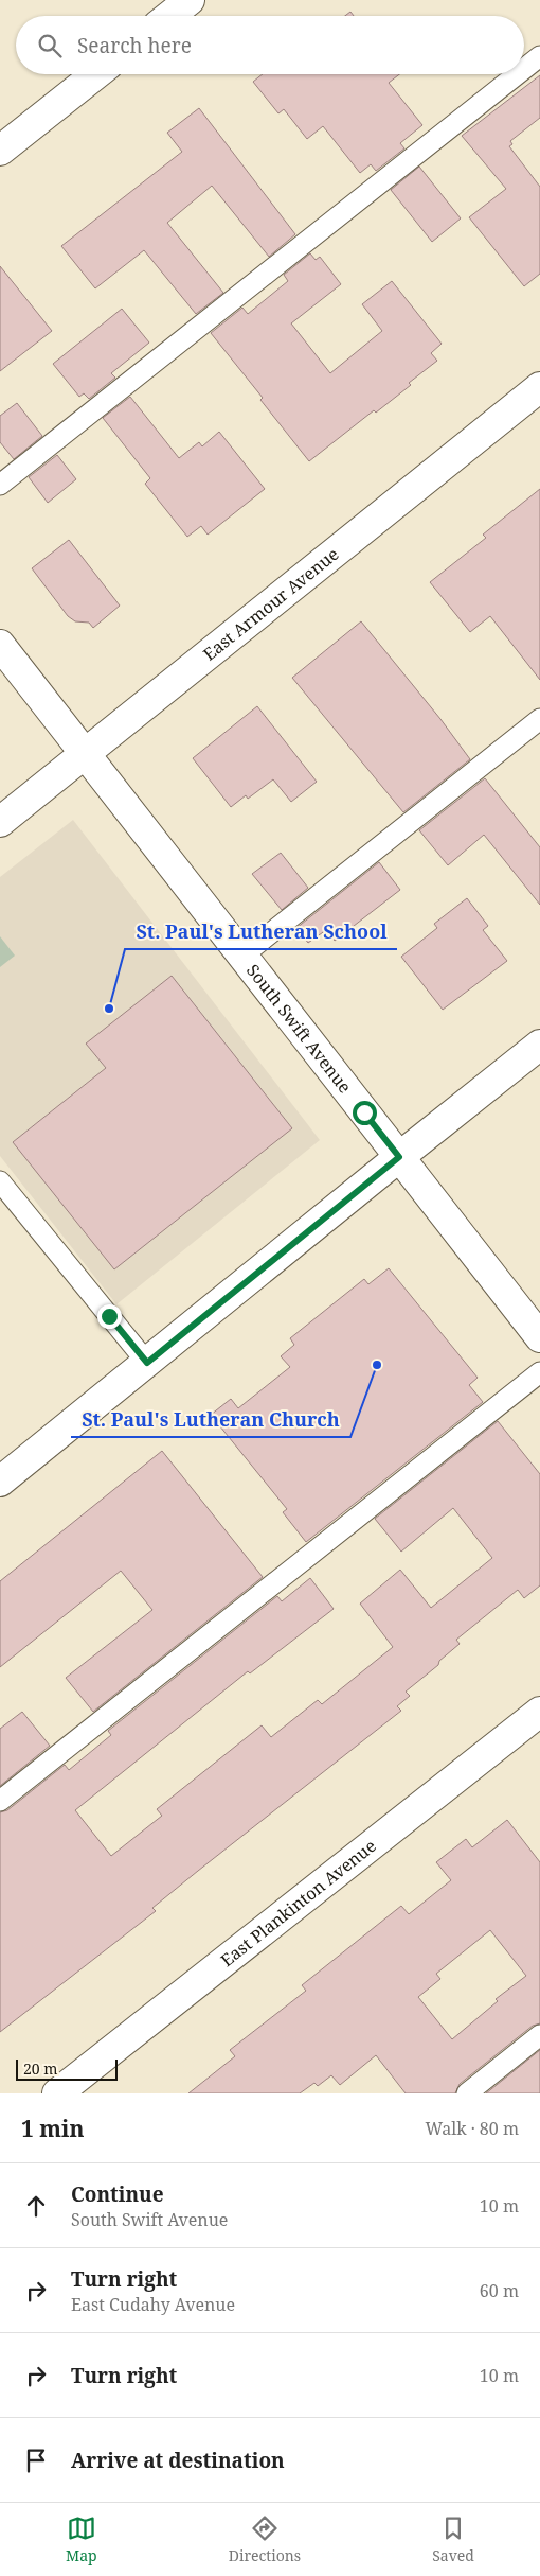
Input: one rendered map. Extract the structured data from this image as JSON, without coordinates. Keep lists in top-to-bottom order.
{
  "streets": {
    "street": ["East Armour Avenue", "South Swift Avenue", "East Plankinton Avenue"]
  },
  "crossings": [
    ["East Armour Avenue", "South Swift Avenue"]
  ],
  "places": ["St. Paul's Lutheran School", "St. Paul's Lutheran Church"],
  "scale_bar": "20 m",
  "page": {
    "search": "Search here",
    "scale": "20 m",
    "heading": ["1 min", "Walk · 80 m"],
    "list": [
      ["Continue", "South Swift Avenue", "10 m"],
      ["Turn right", "East Cudahy Avenue", "60 m"],
      ["Turn right", "10 m"],
      "Arrive at destination"
    ],
    "nav": ["Map", "Directions", "Saved"]
  }
}
